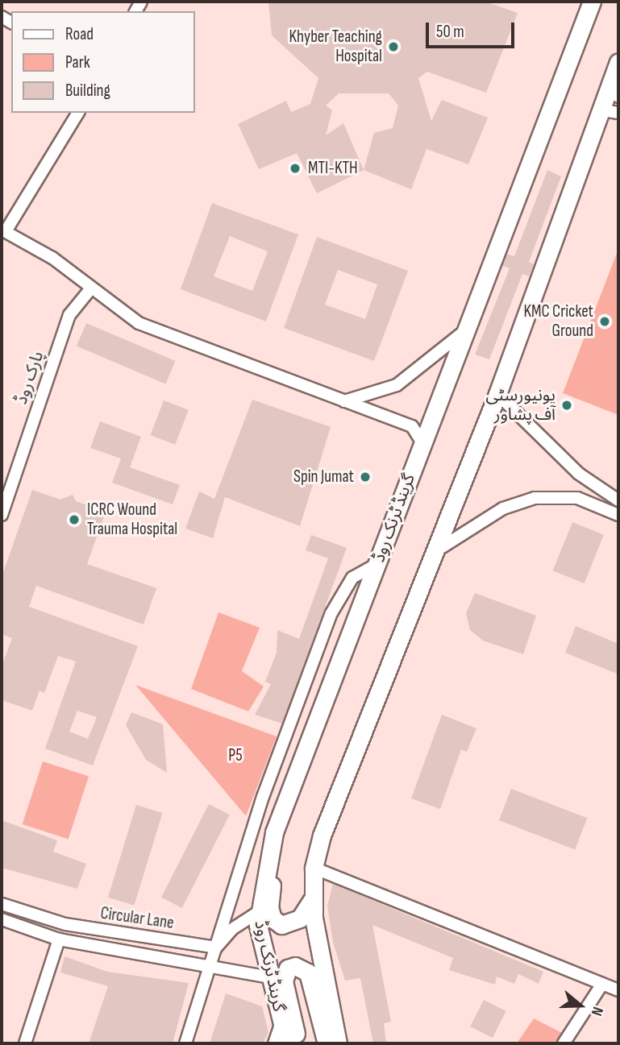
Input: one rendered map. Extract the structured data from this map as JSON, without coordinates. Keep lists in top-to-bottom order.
{
  "streets": {
    "highway": ["گرینڈ ٹرنک روڈ"],
    "street": ["پارک روڈ", "Circular Lane"]
  },
  "parks": ["P5"],
  "places": [
    "Khyber Teaching Hospital",
    "MTI-KTH",
    "KMC Cricket Ground",
    "یونیورسٹی آف پشاور",
    "Spin Jumat",
    "ICRC Wound Trauma Hospital"
  ],
  "legend": ["Road", "Park", "Building"],
  "scale_bar": "50 m",
  "north": "right"
}
